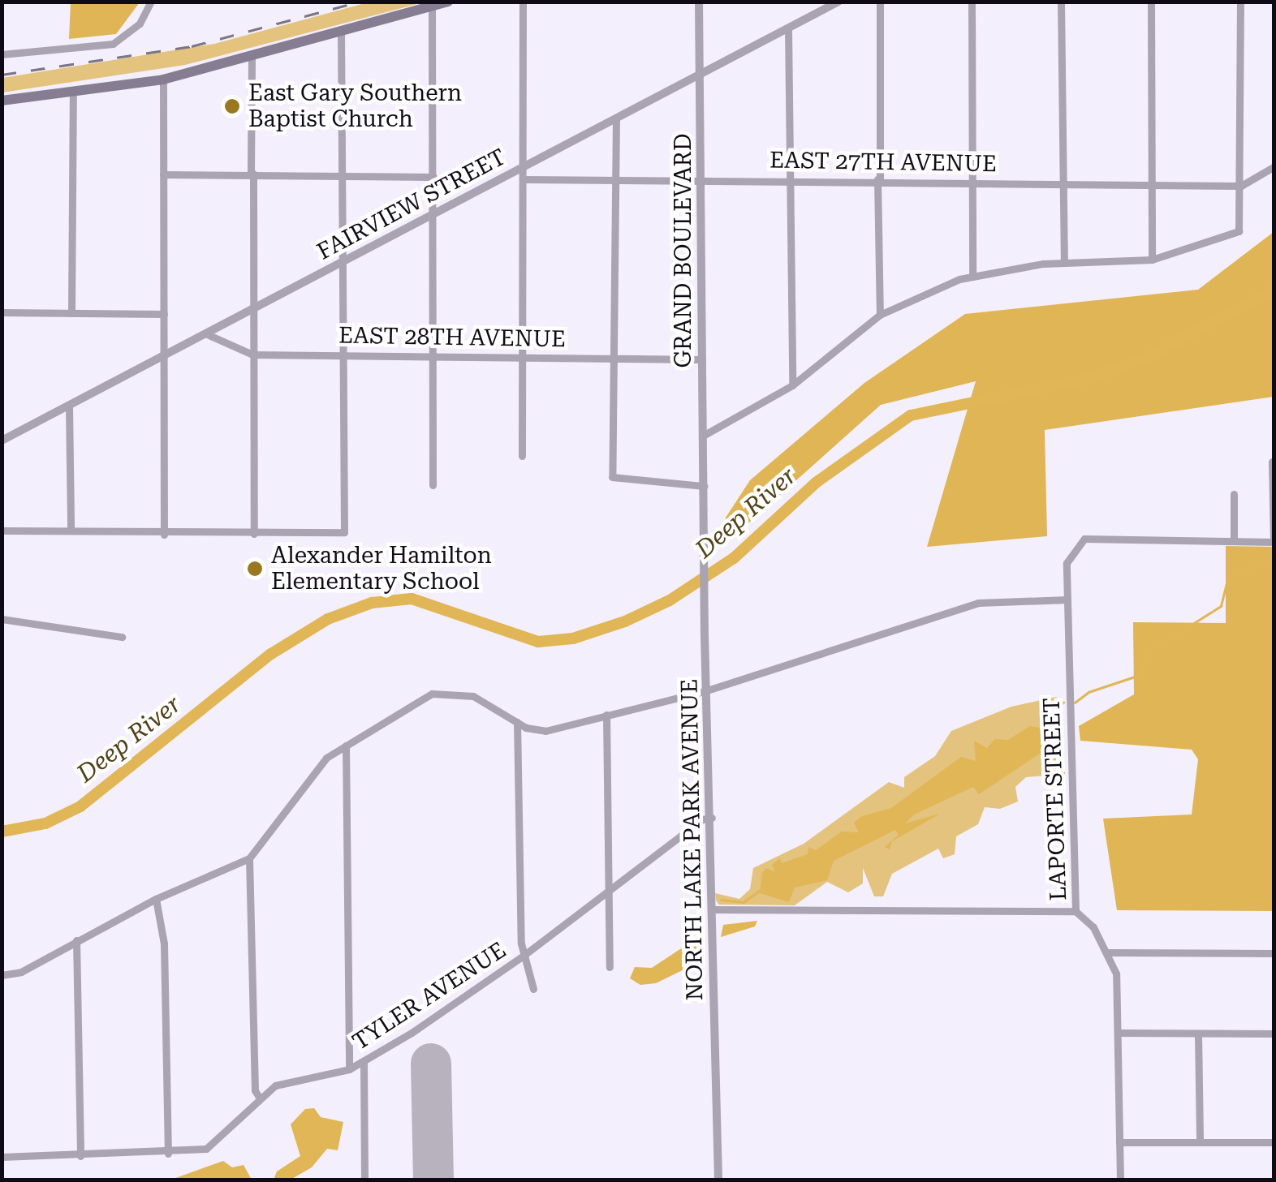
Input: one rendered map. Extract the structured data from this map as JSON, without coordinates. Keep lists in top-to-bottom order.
{
  "streets": {
    "street": [
      "EAST 27TH AVENUE",
      "FAIRVIEW STREET",
      "GRAND BOULEVARD",
      "EAST 28TH AVENUE",
      "LAPORTE STREET",
      "NORTH LAKE PARK AVENUE",
      "TYLER AVENUE"
    ]
  },
  "crossings": [
    ["EAST 27TH AVENUE", "GRAND BOULEVARD"],
    ["FAIRVIEW STREET", "GRAND BOULEVARD"],
    ["FAIRVIEW STREET", "EAST 28TH AVENUE"],
    ["GRAND BOULEVARD", "EAST 28TH AVENUE"],
    ["GRAND BOULEVARD", "NORTH LAKE PARK AVENUE"],
    ["NORTH LAKE PARK AVENUE", "TYLER AVENUE"]
  ],
  "water": ["Deep River"],
  "places": ["East Gary Southern Baptist Church", "Alexander Hamilton Elementary School"]
}
